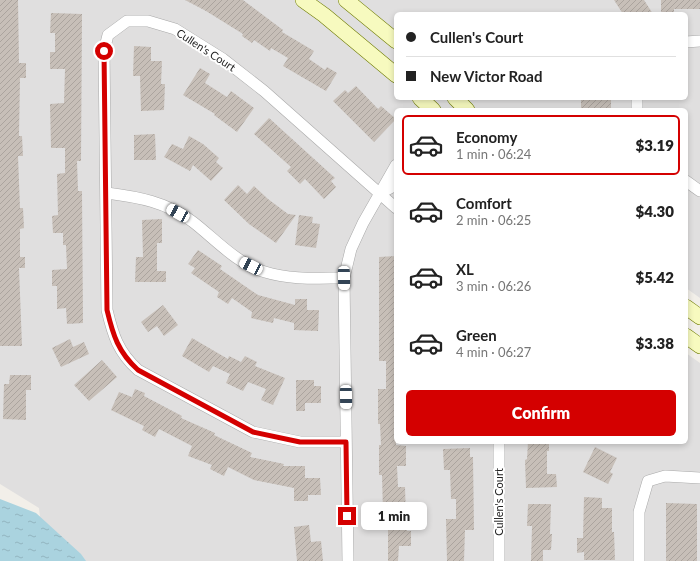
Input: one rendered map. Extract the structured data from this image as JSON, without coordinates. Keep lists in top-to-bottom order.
{
  "streets": {
    "street": ["Cullen's Court"]
  },
  "page": {
    "banner": ["Cullen's Court", "New Victor Road"],
    "list": [
      {
        "name": "Economy",
        "note": "1 min · 06:24",
        "value": "$3.19"
      },
      {
        "name": "Comfort",
        "note": "2 min · 06:25",
        "value": "$4.30"
      },
      {
        "name": "XL",
        "note": "3 min · 06:26",
        "value": "$5.42"
      },
      {
        "name": "Green",
        "note": "4 min · 06:27",
        "value": "$3.38"
      }
    ],
    "buttons": "Confirm",
    "bubble": "1 min"
  }
}
